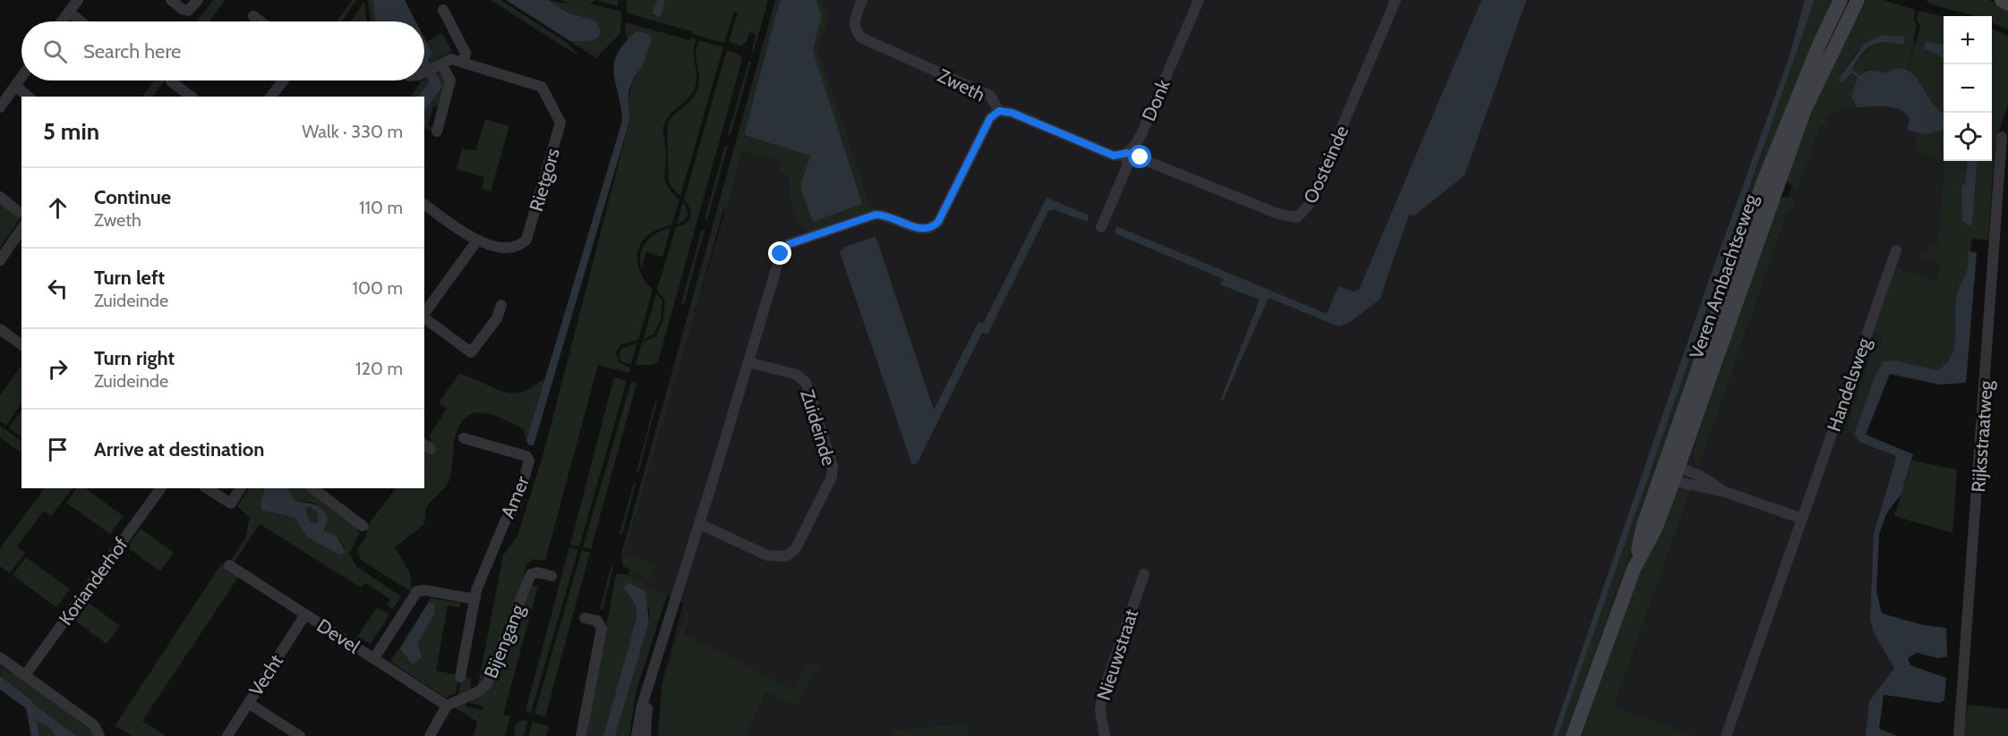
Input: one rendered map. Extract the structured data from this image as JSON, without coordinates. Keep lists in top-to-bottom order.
{
  "streets": {
    "main road": ["Veren Ambachtseweg"],
    "street": [
      "Zweth",
      "Donk",
      "Oosteinde",
      "Rietgors",
      "Handelsweg",
      "Zuideinde",
      "Rijksstraatweg",
      "Amer",
      "Korianderhof",
      "Devel",
      "Bijengang",
      "Nieuwstraat",
      "Vecht"
    ]
  },
  "crossings": [
    ["Zweth", "Donk"],
    ["Zweth", "Oosteinde"],
    ["Donk", "Oosteinde"],
    ["Devel", "Bijengang"],
    ["Devel", "Vecht"]
  ],
  "page": {
    "map_buttons": ["+", "−"],
    "search": "Search here",
    "heading": ["5 min", "Walk · 330 m"],
    "list": [
      ["Continue", "Zweth", "110 m"],
      ["Turn left", "Zuideinde", "100 m"],
      ["Turn right", "Zuideinde", "120 m"],
      "Arrive at destination"
    ]
  }
}
